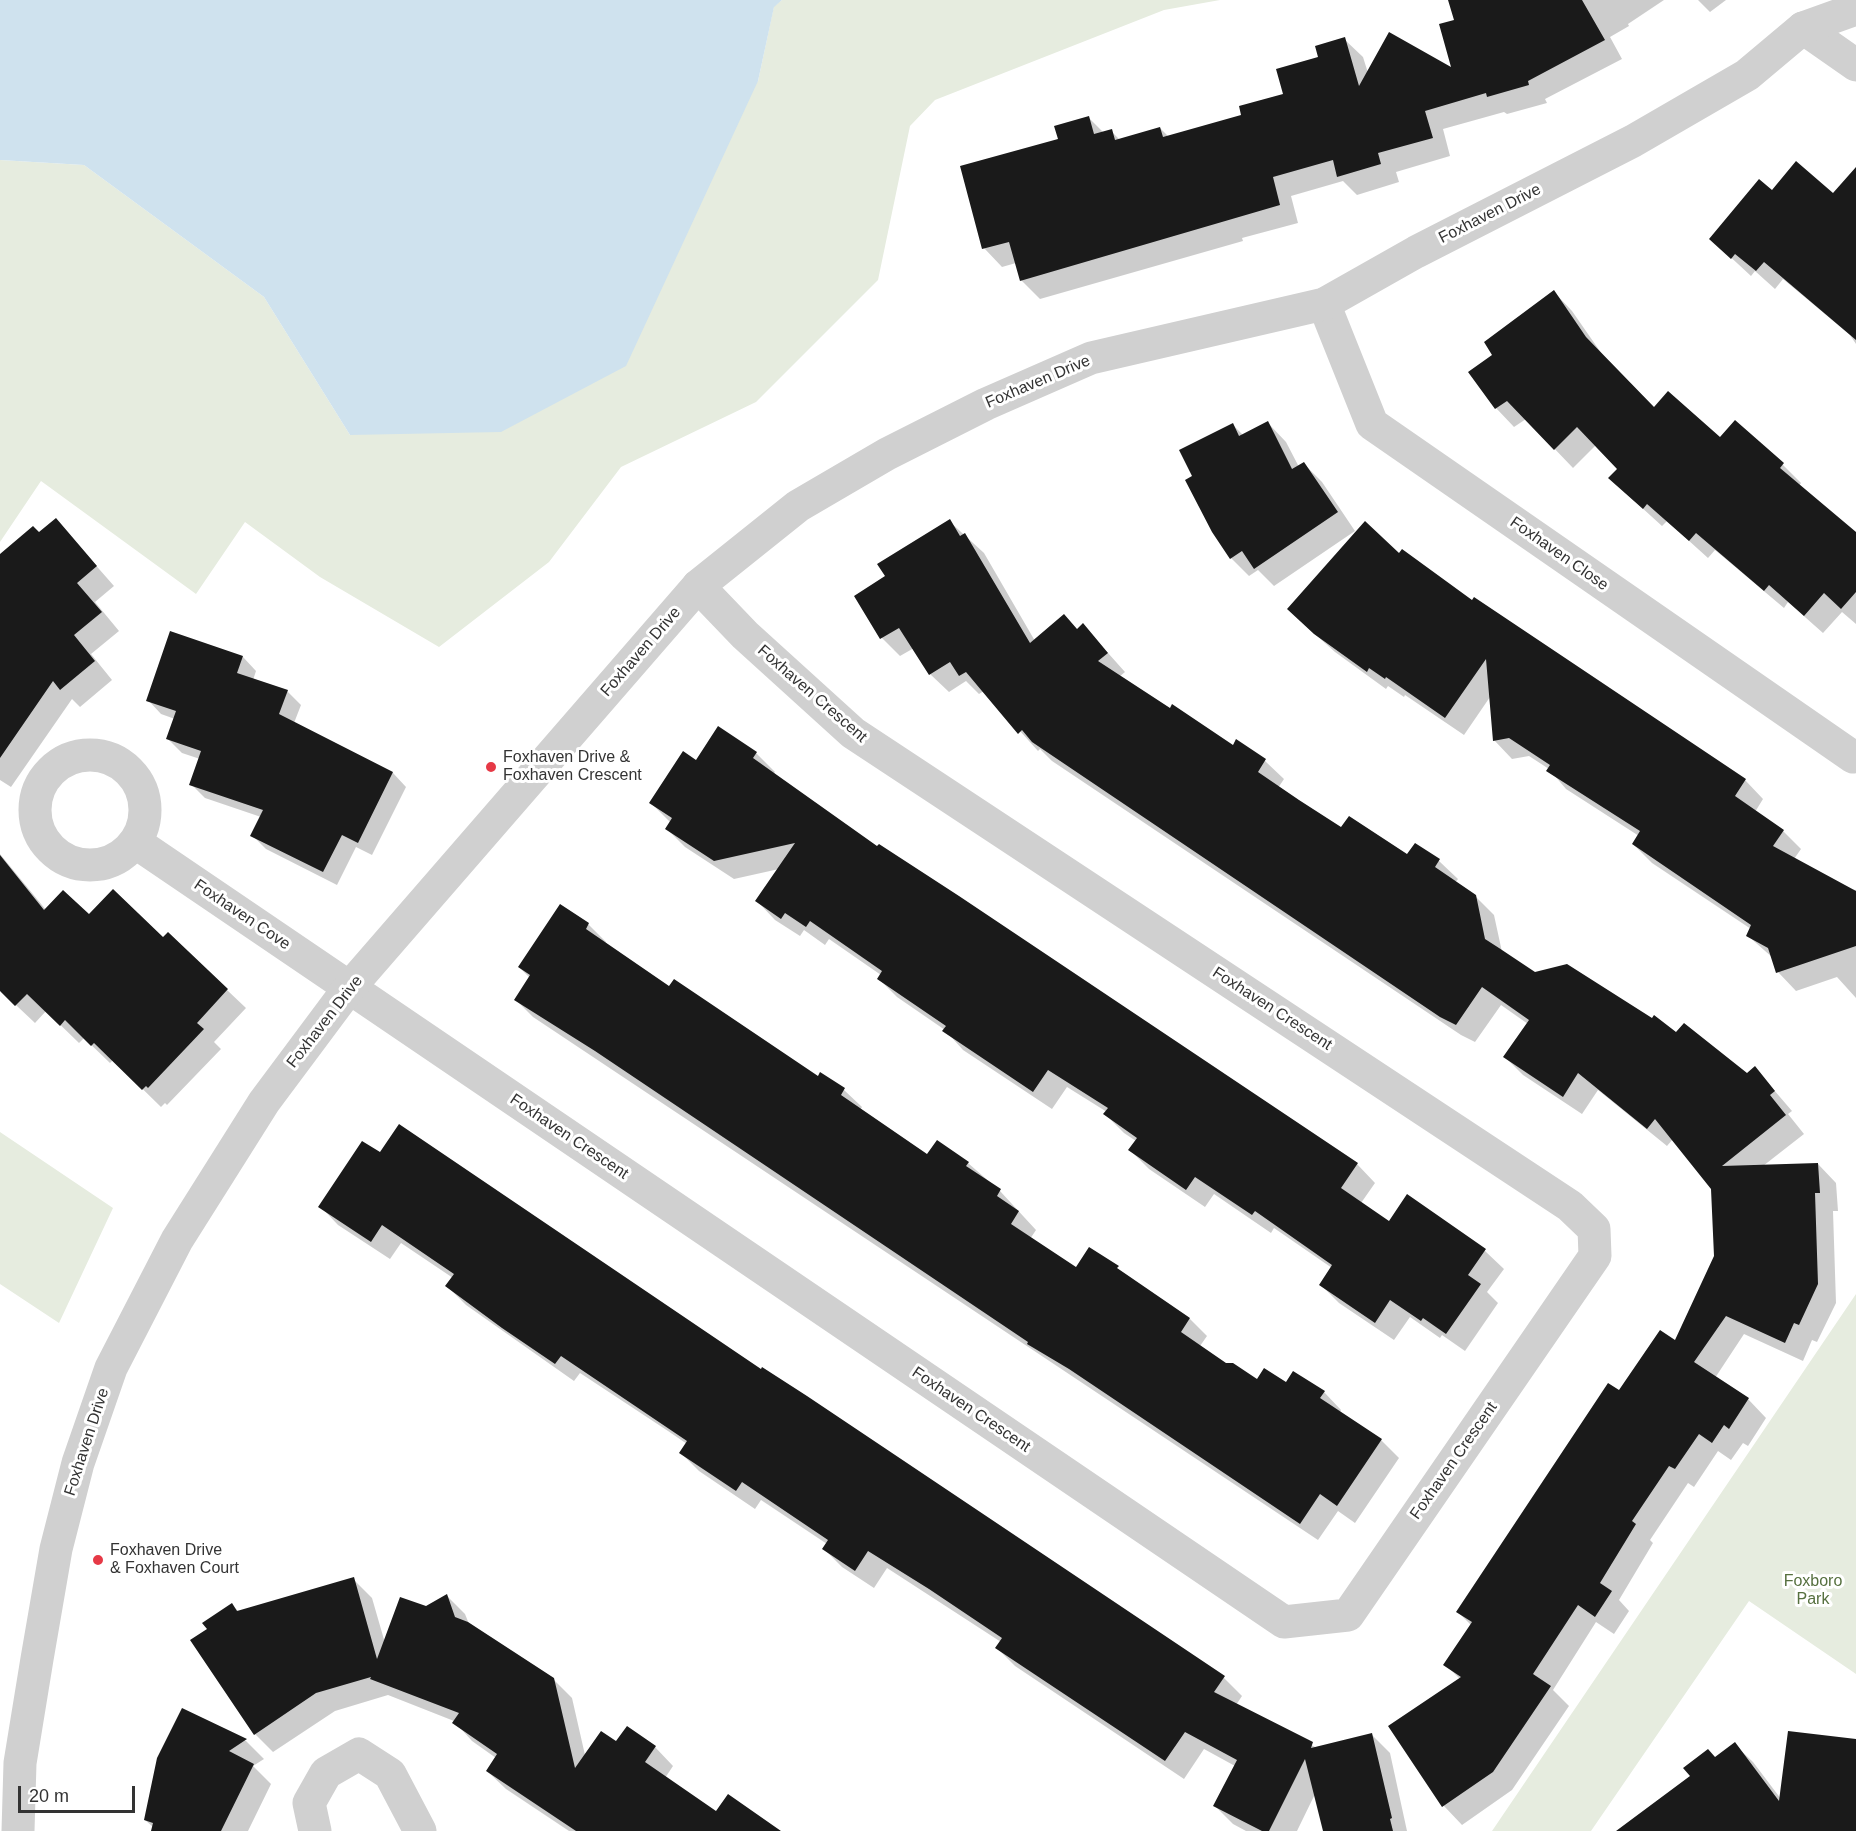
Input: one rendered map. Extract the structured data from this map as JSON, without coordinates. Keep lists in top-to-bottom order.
{
  "streets": {
    "street": [
      "Foxhaven Drive",
      "Foxhaven Close",
      "Foxhaven Crescent",
      "Foxhaven Cove"
    ]
  },
  "crossings": [
    ["Foxhaven Drive", "Foxhaven Close"],
    ["Foxhaven Drive", "Foxhaven Crescent"],
    ["Foxhaven Drive", "Foxhaven Cove"],
    ["Foxhaven Crescent", "Foxhaven Cove"]
  ],
  "parks": ["Foxboro Park"],
  "places": ["Foxhaven Drive & Foxhaven Crescent", "Foxhaven Drive & Foxhaven Court"],
  "scale_bar": "20 m"
}
